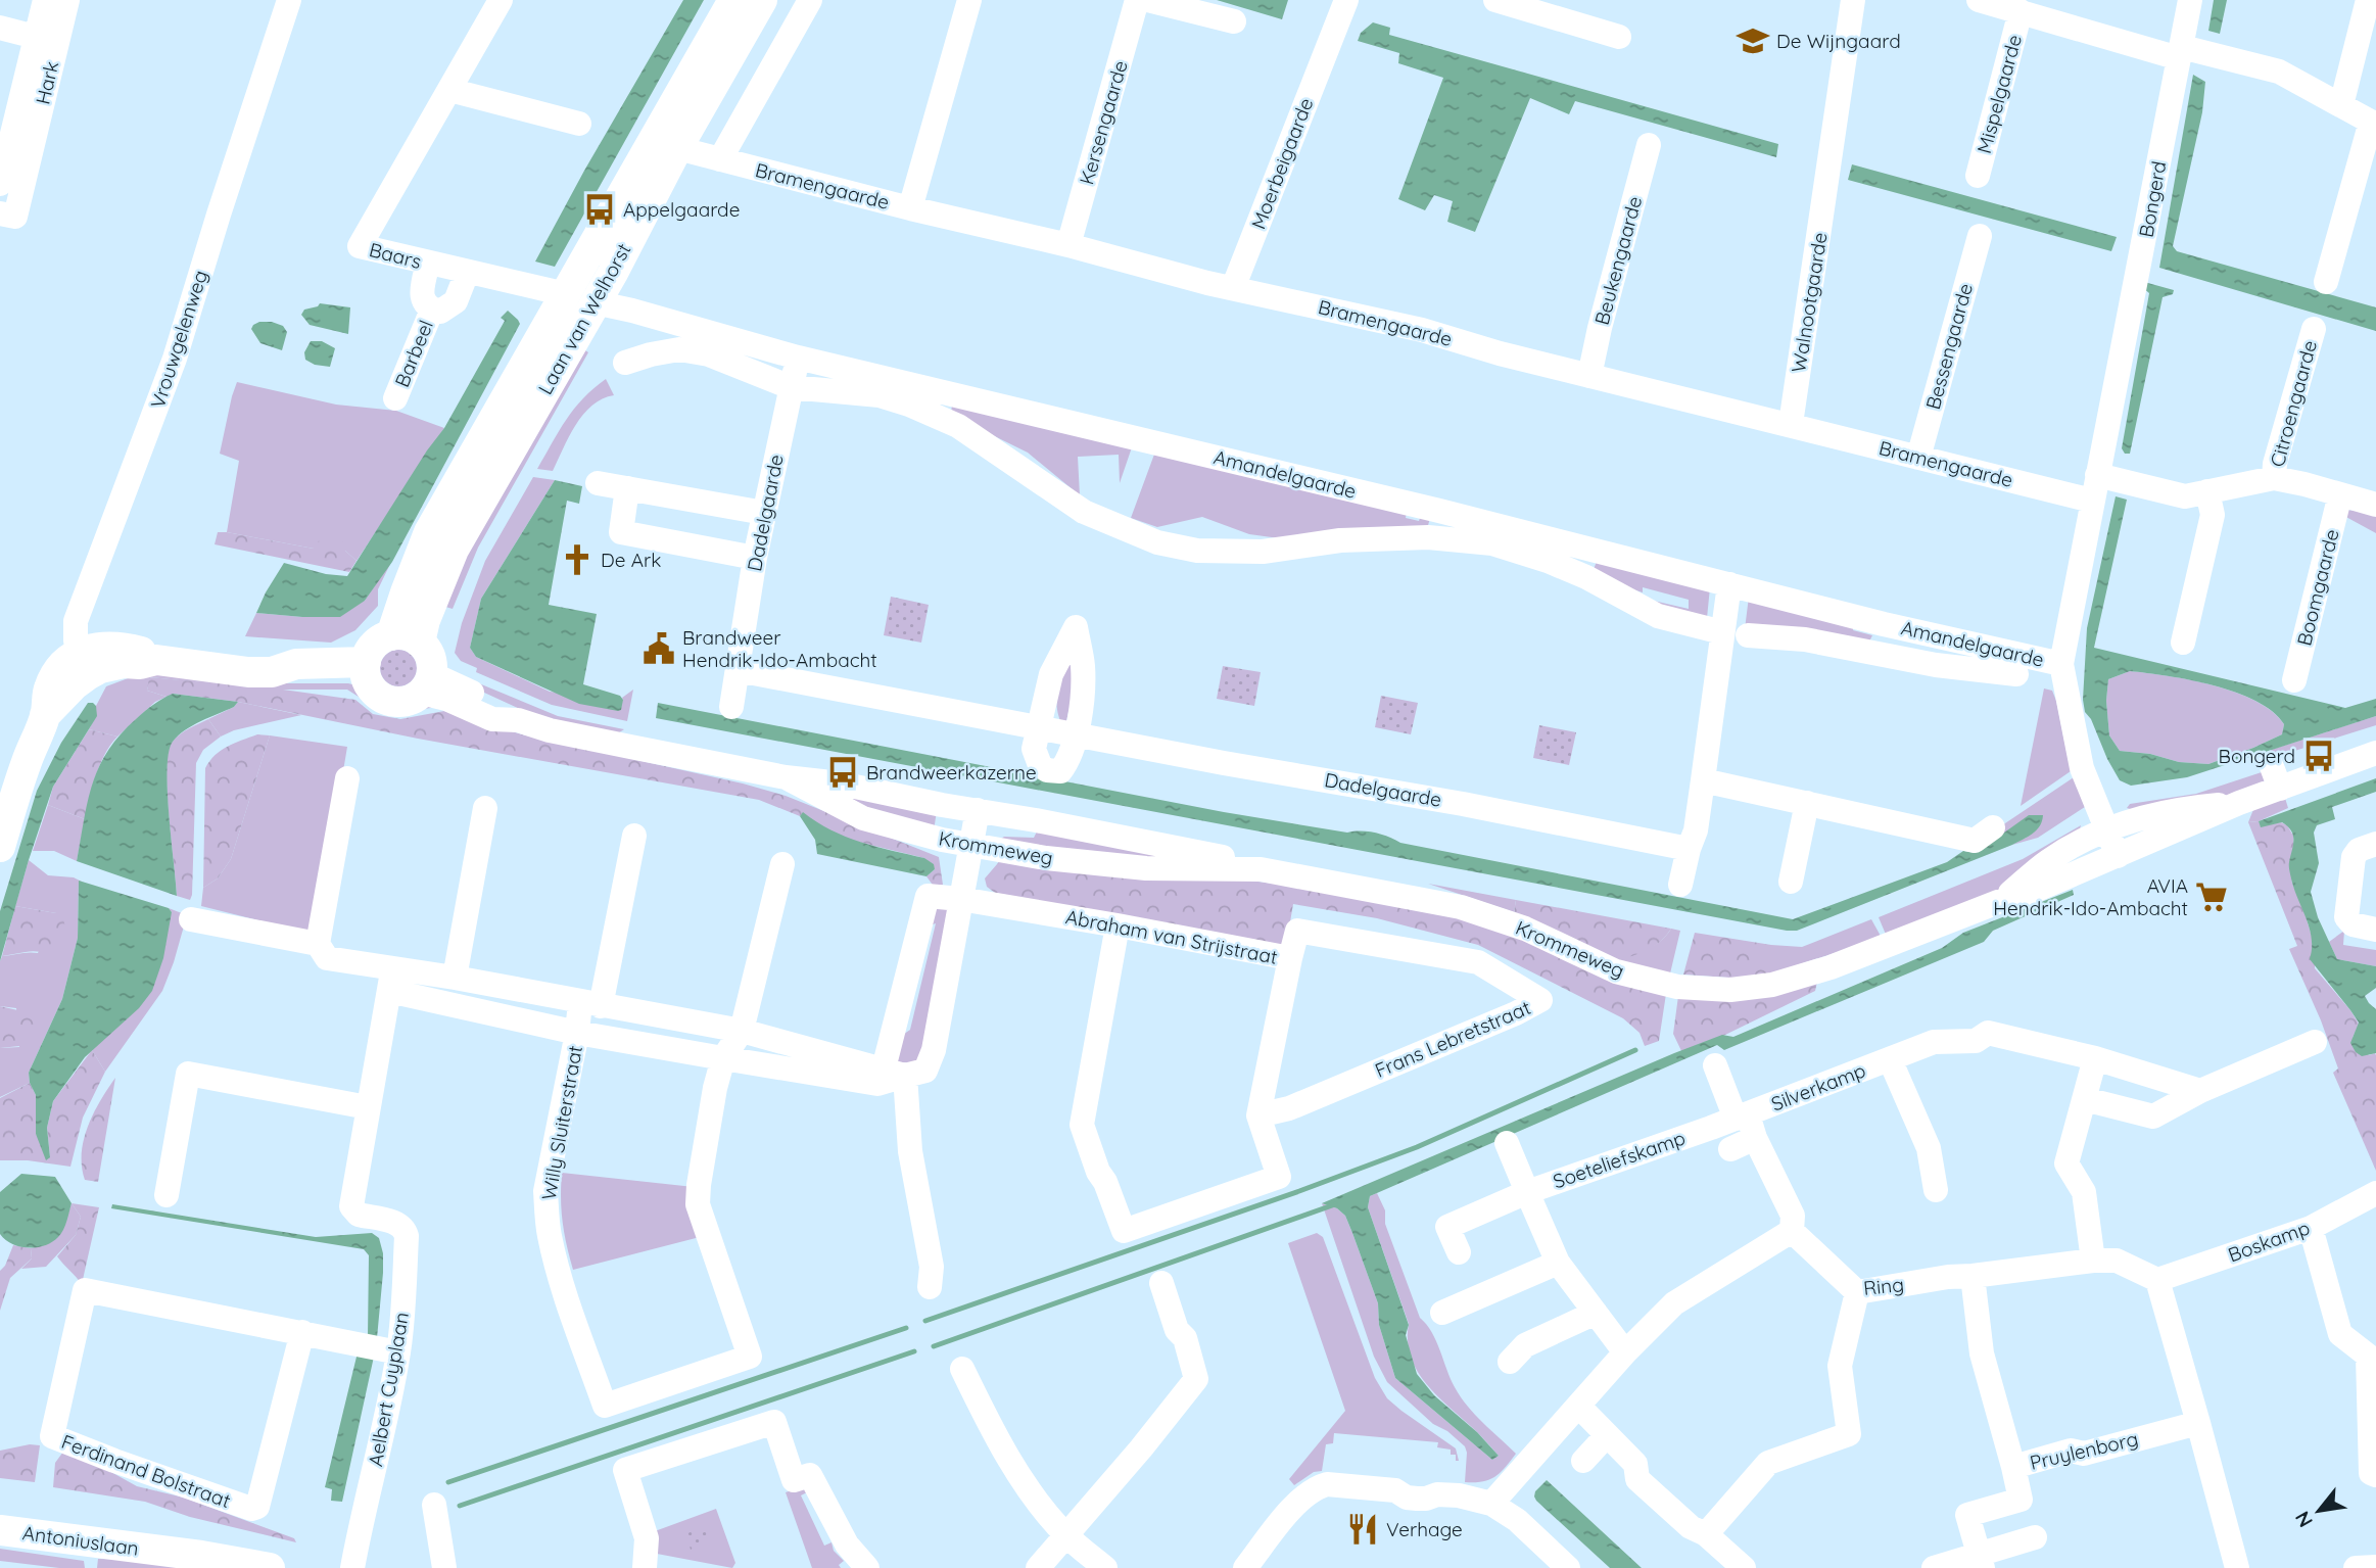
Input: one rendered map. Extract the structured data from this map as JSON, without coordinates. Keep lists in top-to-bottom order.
{
  "streets": {
    "main road": ["Laan van Welhorst", "Antoniuslaan"],
    "street": [
      "Hark",
      "Mispelgaarde",
      "Kersengaarde",
      "Moerbeigaarde",
      "Bramengaarde",
      "Bongerd",
      "Baars",
      "Beukengaarde",
      "Walnootgaarde",
      "Vrouwgelenweg",
      "Bessengaarde",
      "Barbeel",
      "Citroengaarde",
      "Amandelgaarde",
      "Dadelgaarde",
      "Boomgaarde",
      "Krommeweg",
      "Abraham van Strijstraat",
      "Frans Lebretstraat",
      "Silverkamp",
      "Willy Sluiterstraat",
      "Soeteliefskamp",
      "Boskamp",
      "Ring",
      "Aelbert Cuyplaan",
      "Pruylenborg",
      "Ferdinand Bolstraat"
    ]
  },
  "crossings": [
    ["Mispelgaarde", "Bongerd"],
    ["Kersengaarde", "Bramengaarde"],
    ["Moerbeigaarde", "Bramengaarde"],
    ["Bramengaarde", "Bongerd"],
    ["Bramengaarde", "Beukengaarde"],
    ["Bramengaarde", "Walnootgaarde"],
    ["Bramengaarde", "Laan van Welhorst"],
    ["Bramengaarde", "Bessengaarde"],
    ["Bongerd", "Amandelgaarde"],
    ["Bongerd", "Krommeweg"],
    ["Baars", "Laan van Welhorst"],
    ["Baars", "Barbeel"],
    ["Laan van Welhorst", "Amandelgaarde"],
    ["Laan van Welhorst", "Krommeweg"],
    ["Amandelgaarde", "Dadelgaarde"],
    ["Abraham van Strijstraat", "Frans Lebretstraat"],
    ["Silverkamp", "Soeteliefskamp"],
    ["Silverkamp", "Ring"],
    ["Boskamp", "Ring"],
    ["Aelbert Cuyplaan", "Ferdinand Bolstraat"]
  ],
  "places": {
    "school or university": ["De Wijngaard"],
    "bus stop": ["Appelgaarde", "Bongerd", "Brandweerkazerne"],
    "church": ["De Ark"],
    "public building": ["Brandweer Hendrik-Ido-Ambacht"],
    "supermarket": ["AVIA Hendrik-Ido-Ambacht"],
    "restaurant": ["Verhage"]
  },
  "north": "bottom left"
}
